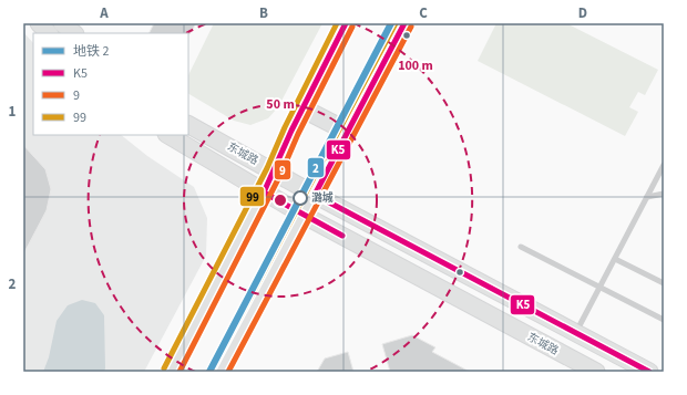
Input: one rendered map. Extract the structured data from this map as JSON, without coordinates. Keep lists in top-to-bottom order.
{
  "streets": {
    "main road": ["东城路"]
  },
  "places": ["潞城"],
  "lines": [
    "metro line 2",
    "transit line K5",
    "transit line 99",
    "transit line 9"
  ],
  "legend": [
    "地铁 2",
    "K5",
    "9",
    "99"
  ],
  "grid": {
    "columns": [
      "A",
      "B",
      "C",
      "D"
    ],
    "rows": ["1", "2"]
  },
  "rings": ["100 m", "50 m"]
}
